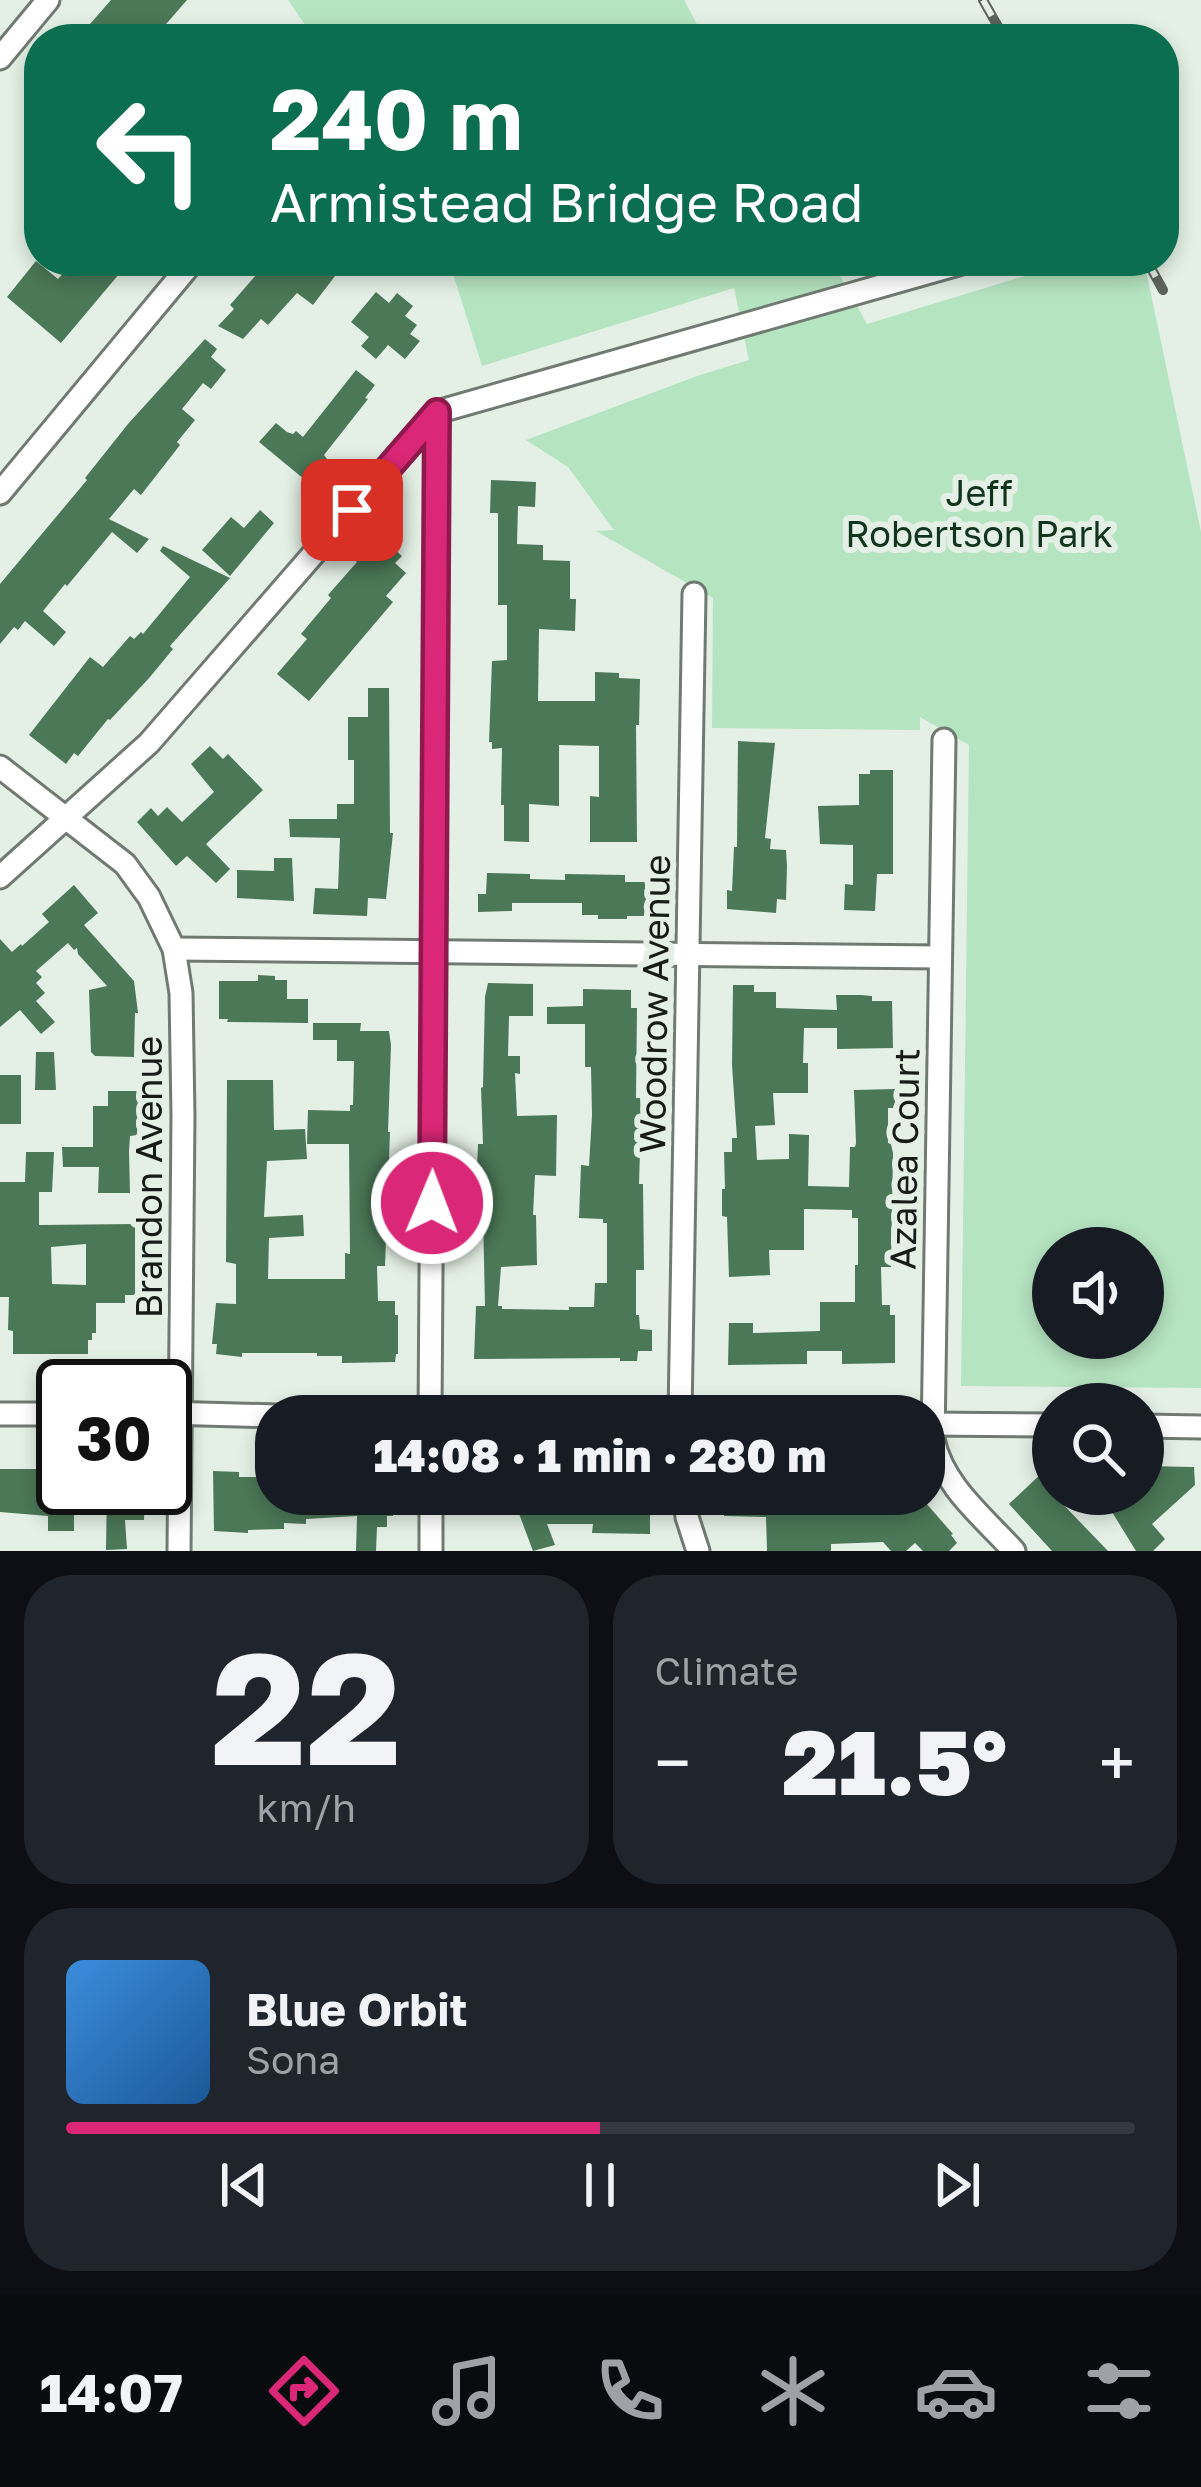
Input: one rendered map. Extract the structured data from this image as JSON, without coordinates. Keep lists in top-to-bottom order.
{
  "streets": {
    "street": ["Woodrow Avenue", "Azalea Court", "Brandon Avenue"]
  },
  "parks": ["Jeff Robertson Park"],
  "page": {
    "turn": ["240 m", "Armistead Bridge Road"],
    "limit": "30",
    "trip": "14:08 · 1 min · 280 m",
    "tile": [
      ["22", "km/h"],
      "Climate"
    ],
    "heat": ["−", "21.5°", "+"],
    "song": ["Blue Orbit", "Sona"],
    "tabs": "14:07"
  }
}
